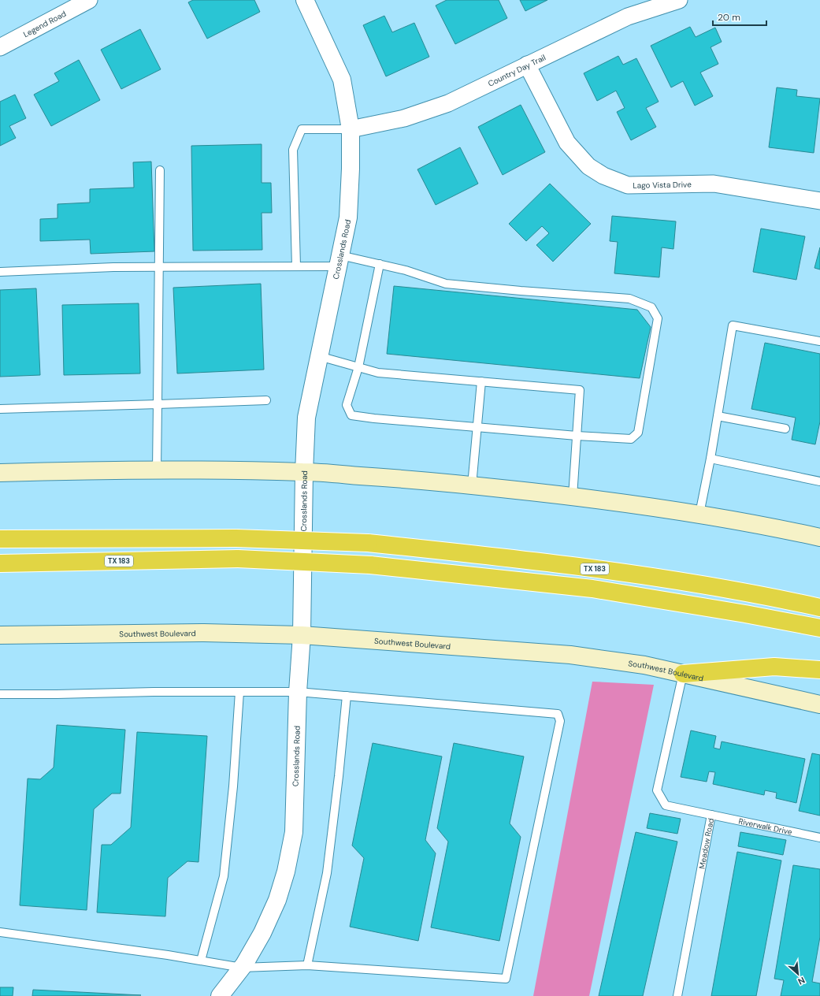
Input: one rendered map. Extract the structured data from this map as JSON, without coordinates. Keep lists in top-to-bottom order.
{
  "streets": {
    "highway": ["TX 183"],
    "main road": ["Southwest Boulevard"],
    "street": [
      "Legend Road",
      "Country Day Trail",
      "Lago Vista Drive",
      "Crosslands Road"
    ],
    "lane": ["Riverwalk Drive", "Meadow Road"]
  },
  "crossings": [
    ["Country Day Trail", "Lago Vista Drive"],
    ["Country Day Trail", "Crosslands Road"],
    ["Crosslands Road", "Southwest Boulevard"],
    ["Southwest Boulevard", "Meadow Road"],
    ["Riverwalk Drive", "Meadow Road"]
  ],
  "scale_bar": "20 m",
  "north": "bottom right"
}
